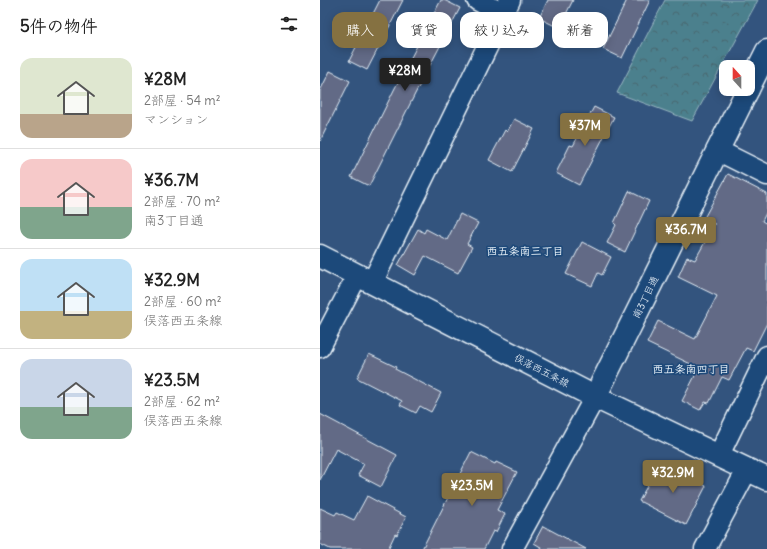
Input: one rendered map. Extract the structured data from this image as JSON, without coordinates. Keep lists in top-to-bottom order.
{
  "streets": {
    "main road": ["南3丁目通", "俣落西五条線"]
  },
  "crossings": [
    ["南3丁目通", "俣落西五条線"]
  ],
  "districts": ["西五条南三丁目", "西五条南四丁目"],
  "north": "top",
  "page": {
    "heading": "5件の物件",
    "chip": [
      "購入",
      "賃貸",
      "絞り込み",
      "新着"
    ],
    "list": [
      {
        "name": "¥28M",
        "note": "2部屋 · 54 m² · マンション"
      },
      {
        "name": "¥36.7M",
        "note": "2部屋 · 70 m² · 南3丁目通"
      },
      {
        "name": "¥32.9M",
        "note": "2部屋 · 60 m² · 俣落西五条線"
      },
      {
        "name": "¥23.5M",
        "note": "2部屋 · 62 m² · 俣落西五条線"
      }
    ],
    "price": [
      "¥28M",
      "¥37M",
      "¥36.7M",
      "¥32.9M",
      "¥23.5M"
    ]
  }
}
